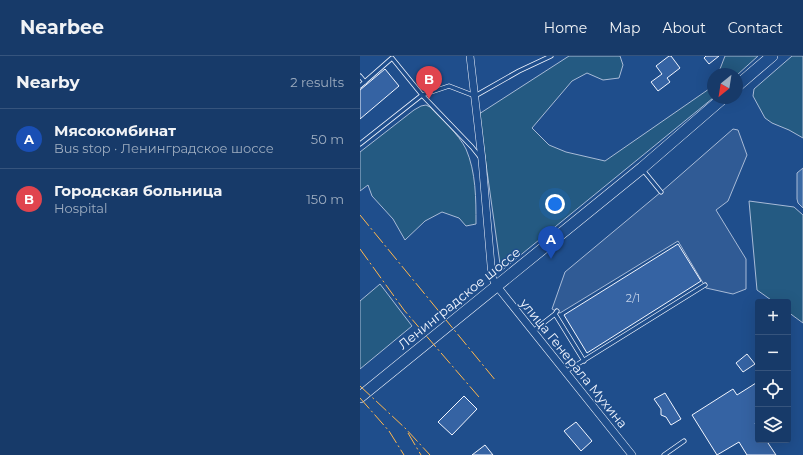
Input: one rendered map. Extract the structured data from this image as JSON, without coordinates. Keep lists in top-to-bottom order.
{
  "streets": {
    "main road": ["Ленинградское шоссе"],
    "street": ["улица Генерала Мухина"]
  },
  "crossings": [
    ["Ленинградское шоссе", "улица Генерала Мухина"]
  ],
  "house_numbers": ["2/1"],
  "north": "bottom left",
  "page": {
    "header": "Nearbee",
    "nav": [
      "Home",
      "Map",
      "About",
      "Contact"
    ],
    "heading": ["Nearby", "2 results"],
    "pins": ["B", "A"],
    "list": [
      {
        "mark": "A",
        "name": "Мясокомбинат",
        "note": "Bus stop · Ленинградское шоссе",
        "value": "50 m"
      },
      {
        "mark": "B",
        "name": "Городская больница",
        "note": "Hospital",
        "value": "150 m"
      }
    ],
    "map_buttons": ["+", "−"]
  }
}
